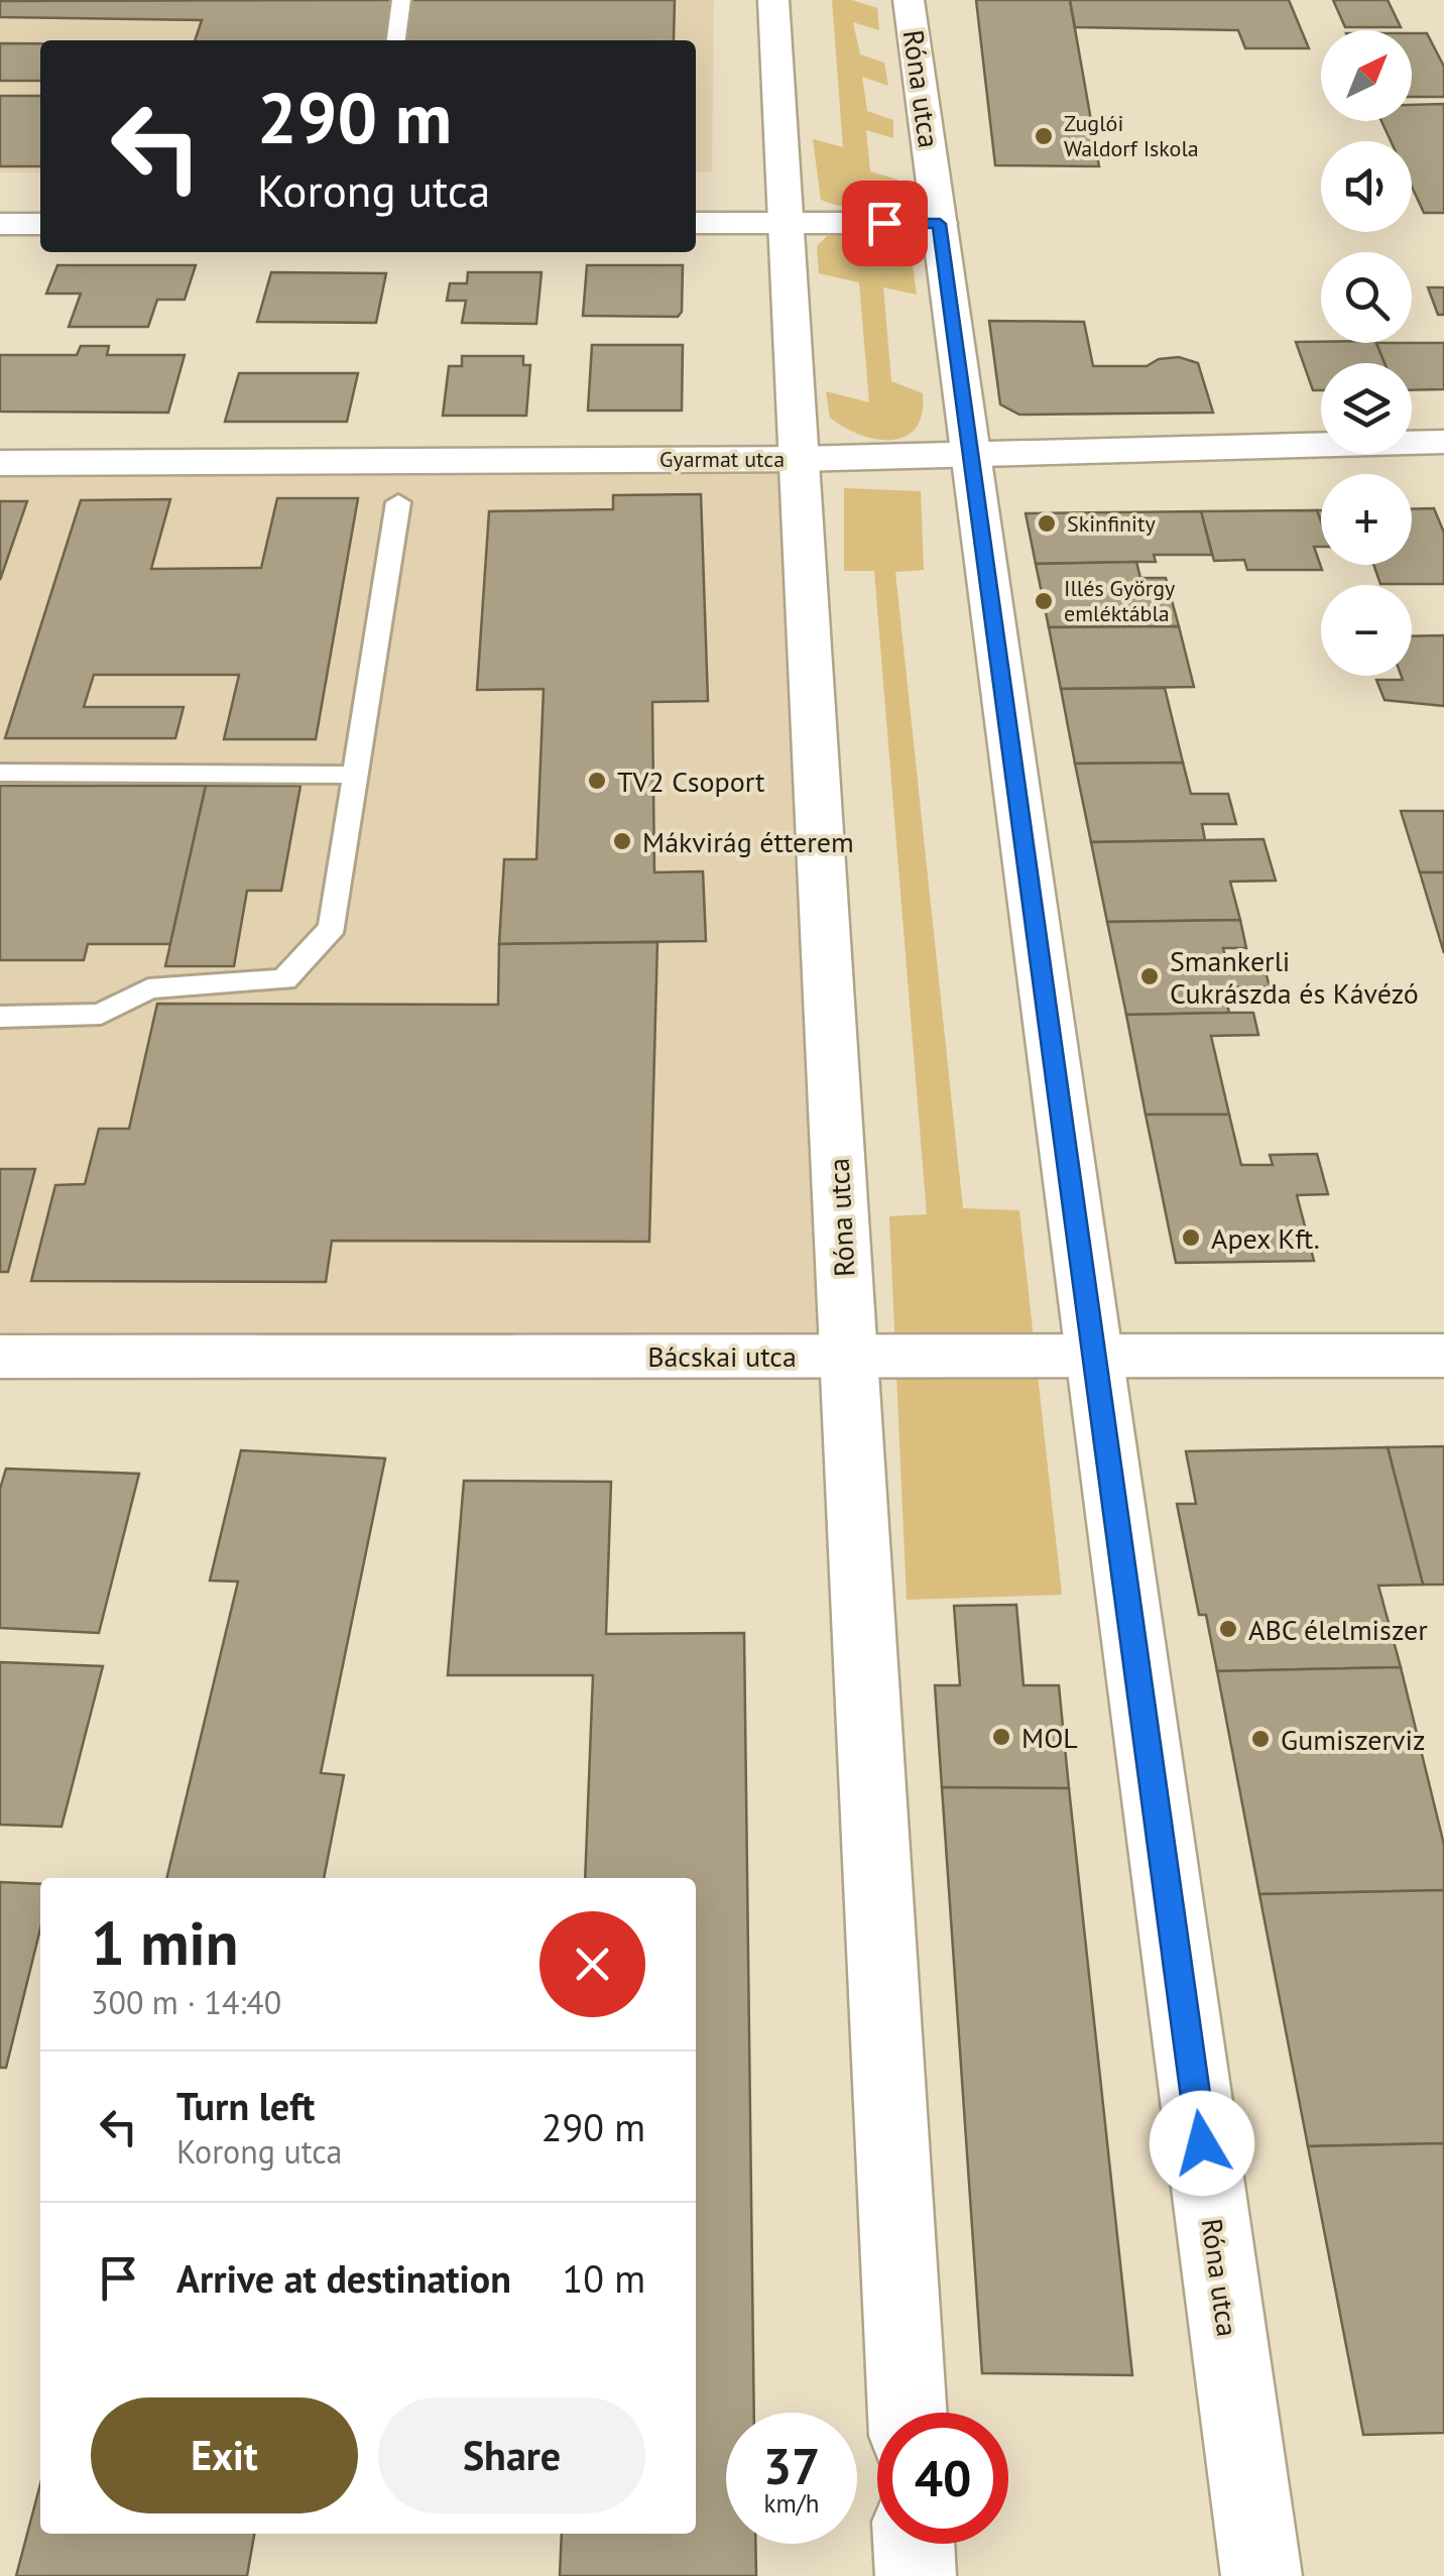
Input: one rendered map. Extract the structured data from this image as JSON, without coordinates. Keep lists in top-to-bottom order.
{
  "streets": {
    "street": ["Róna utca", "Gyarmat utca", "Bácskai utca"]
  },
  "crossings": [
    ["Róna utca", "Gyarmat utca"],
    ["Róna utca", "Bácskai utca"]
  ],
  "places": [
    "Zuglói Waldorf Iskola",
    "Skinfinity",
    "Illés György emléktábla",
    "TV2 Csoport",
    "Mákvirág étterem",
    "Smankerli Cukrászda és Kávézó",
    "Apex Kft.",
    "ABC élelmiszer",
    "MOL",
    "Gumiszerviz"
  ],
  "north": "top right",
  "page": {
    "map_buttons": ["+", "−"],
    "turn": ["290 m", "Korong utca"],
    "heading": ["1 min", "300 m · 14:40"],
    "list": [
      {
        "name": "Turn left",
        "note": "Korong utca",
        "value": "290 m"
      },
      {
        "name": "Arrive at destination",
        "value": "10 m"
      }
    ],
    "buttons": ["Exit", "Share"],
    "speed": "37 km/h",
    "limit": "40"
  }
}
